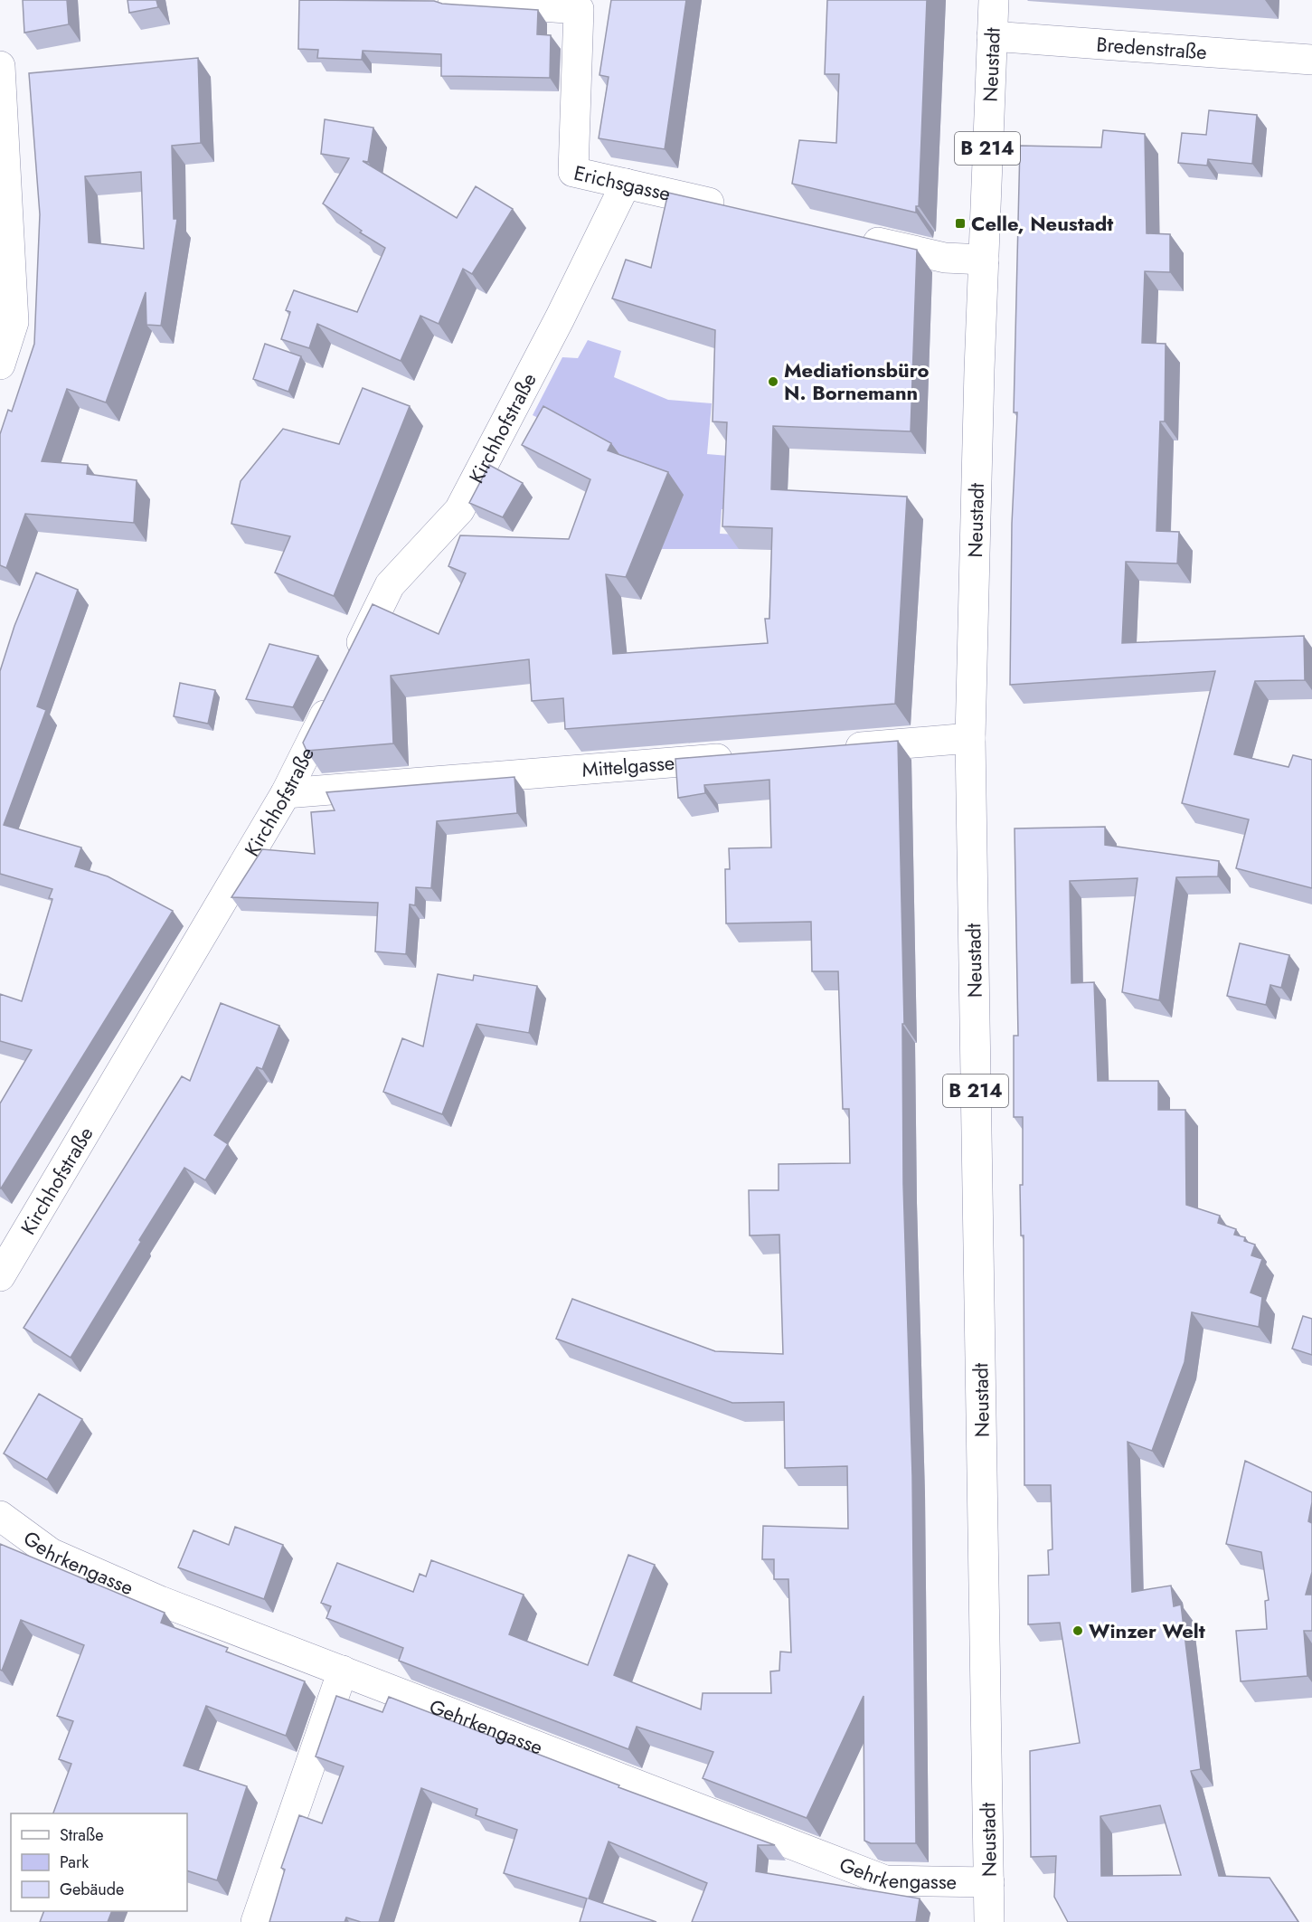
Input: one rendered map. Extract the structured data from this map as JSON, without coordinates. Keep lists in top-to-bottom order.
{
  "streets": {
    "street": [
      "Bredenstraße",
      "Neustadt",
      "B 214",
      "Erichsgasse",
      "Kirchhofstraße",
      "Mittelgasse",
      "Gehrkengasse"
    ]
  },
  "crossings": [
    ["Bredenstraße", "Neustadt"],
    ["Neustadt", "Gehrkengasse"],
    ["Erichsgasse", "Kirchhofstraße"],
    ["Kirchhofstraße", "Mittelgasse"]
  ],
  "places": {
    "transit": ["Celle, Neustadt"],
    "other": ["Mediationsbüro N. Bornemann", "Winzer Welt"]
  },
  "legend": ["Straße", "Park", "Gebäude"]
}
